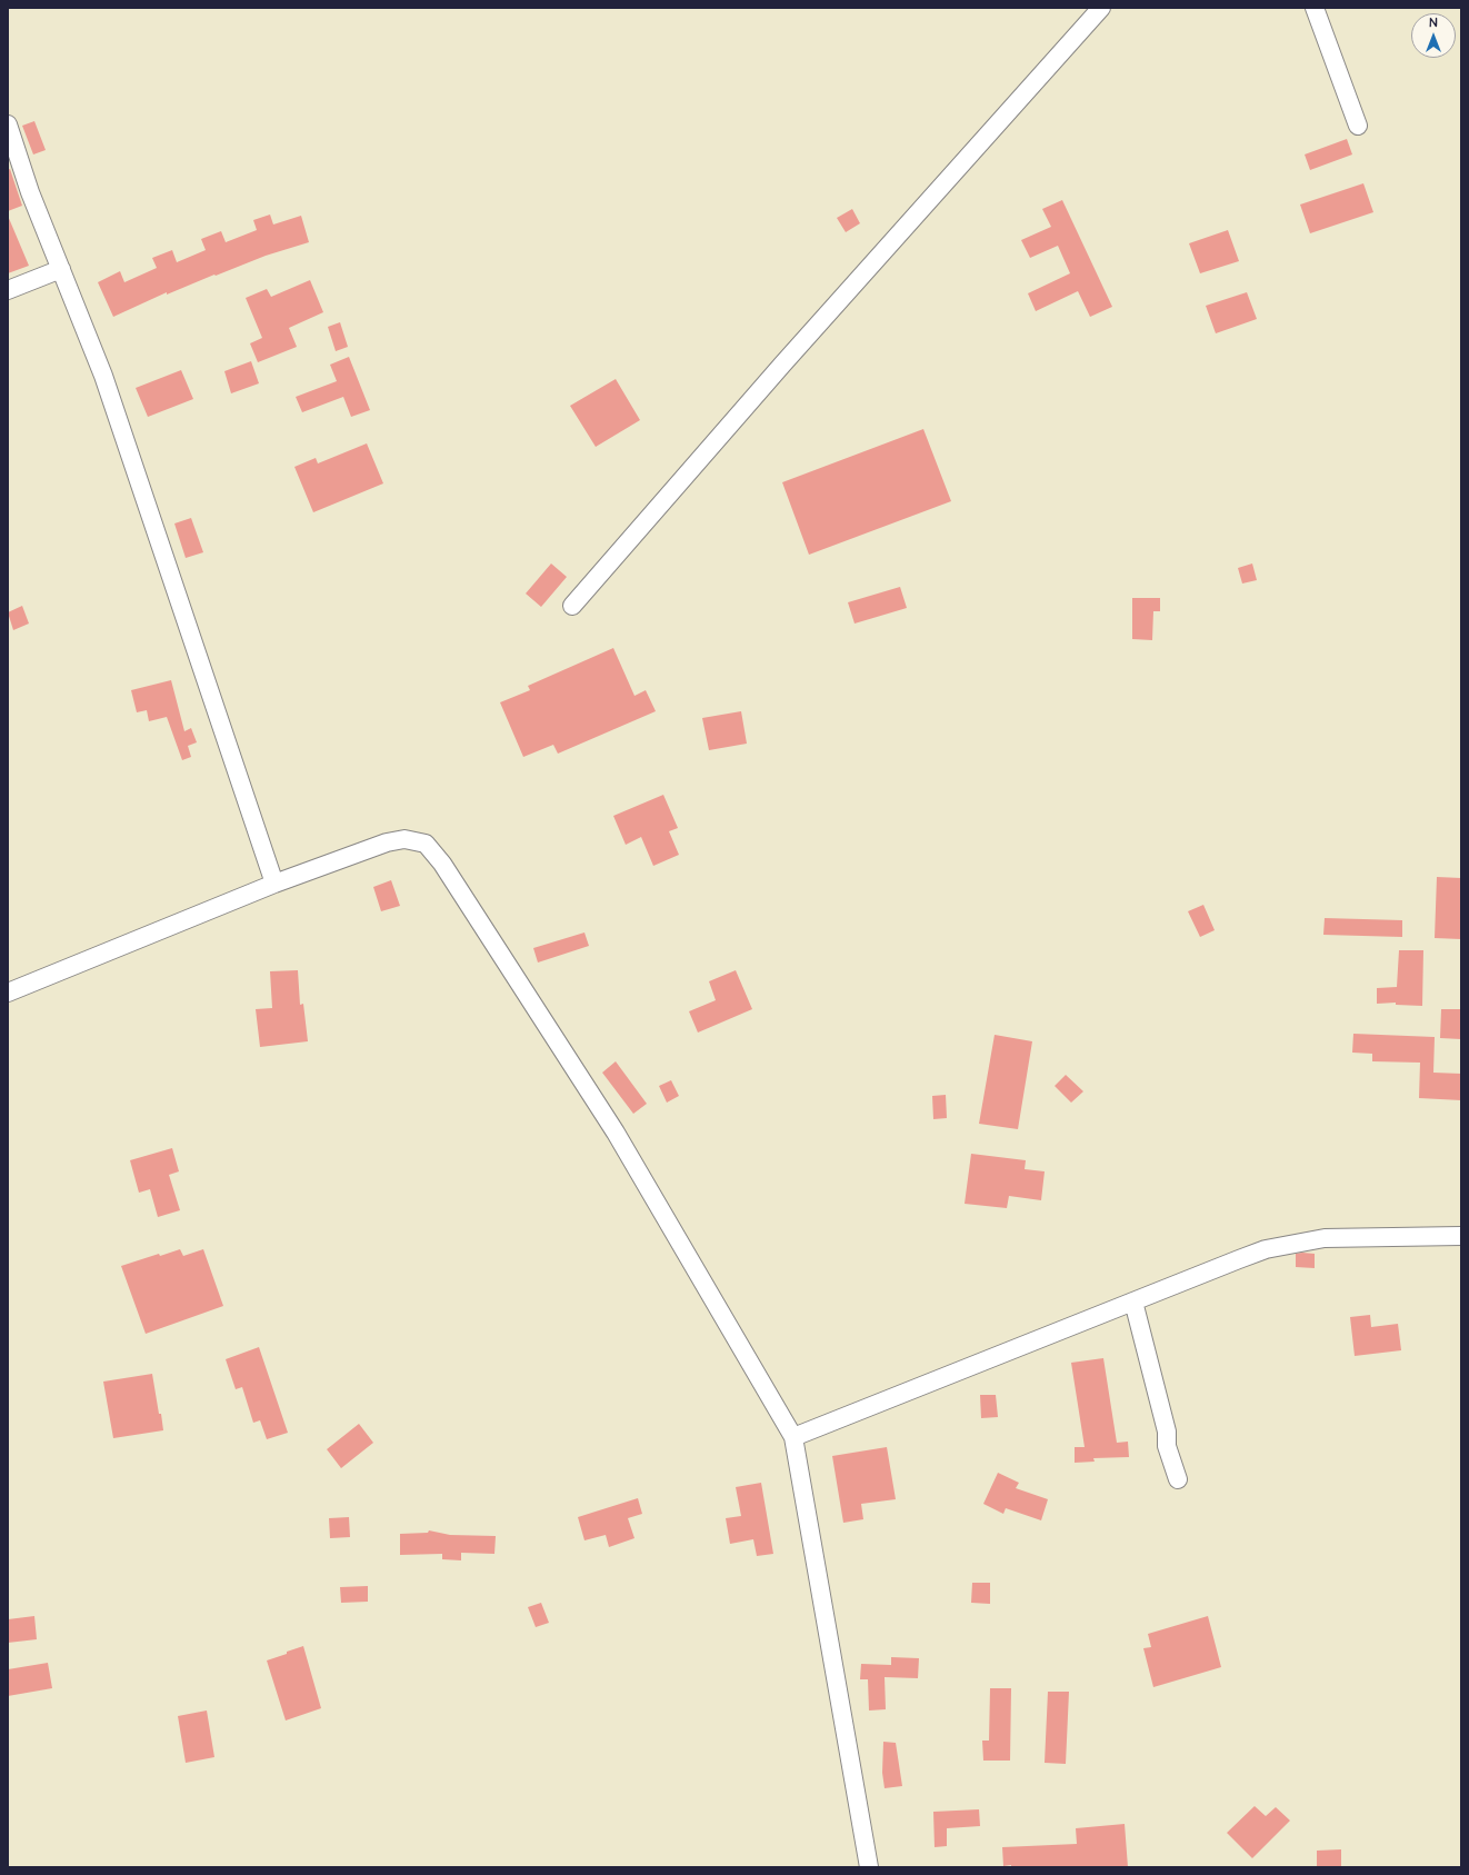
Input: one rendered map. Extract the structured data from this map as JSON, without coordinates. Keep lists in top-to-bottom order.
{
  "north": "top"
}
